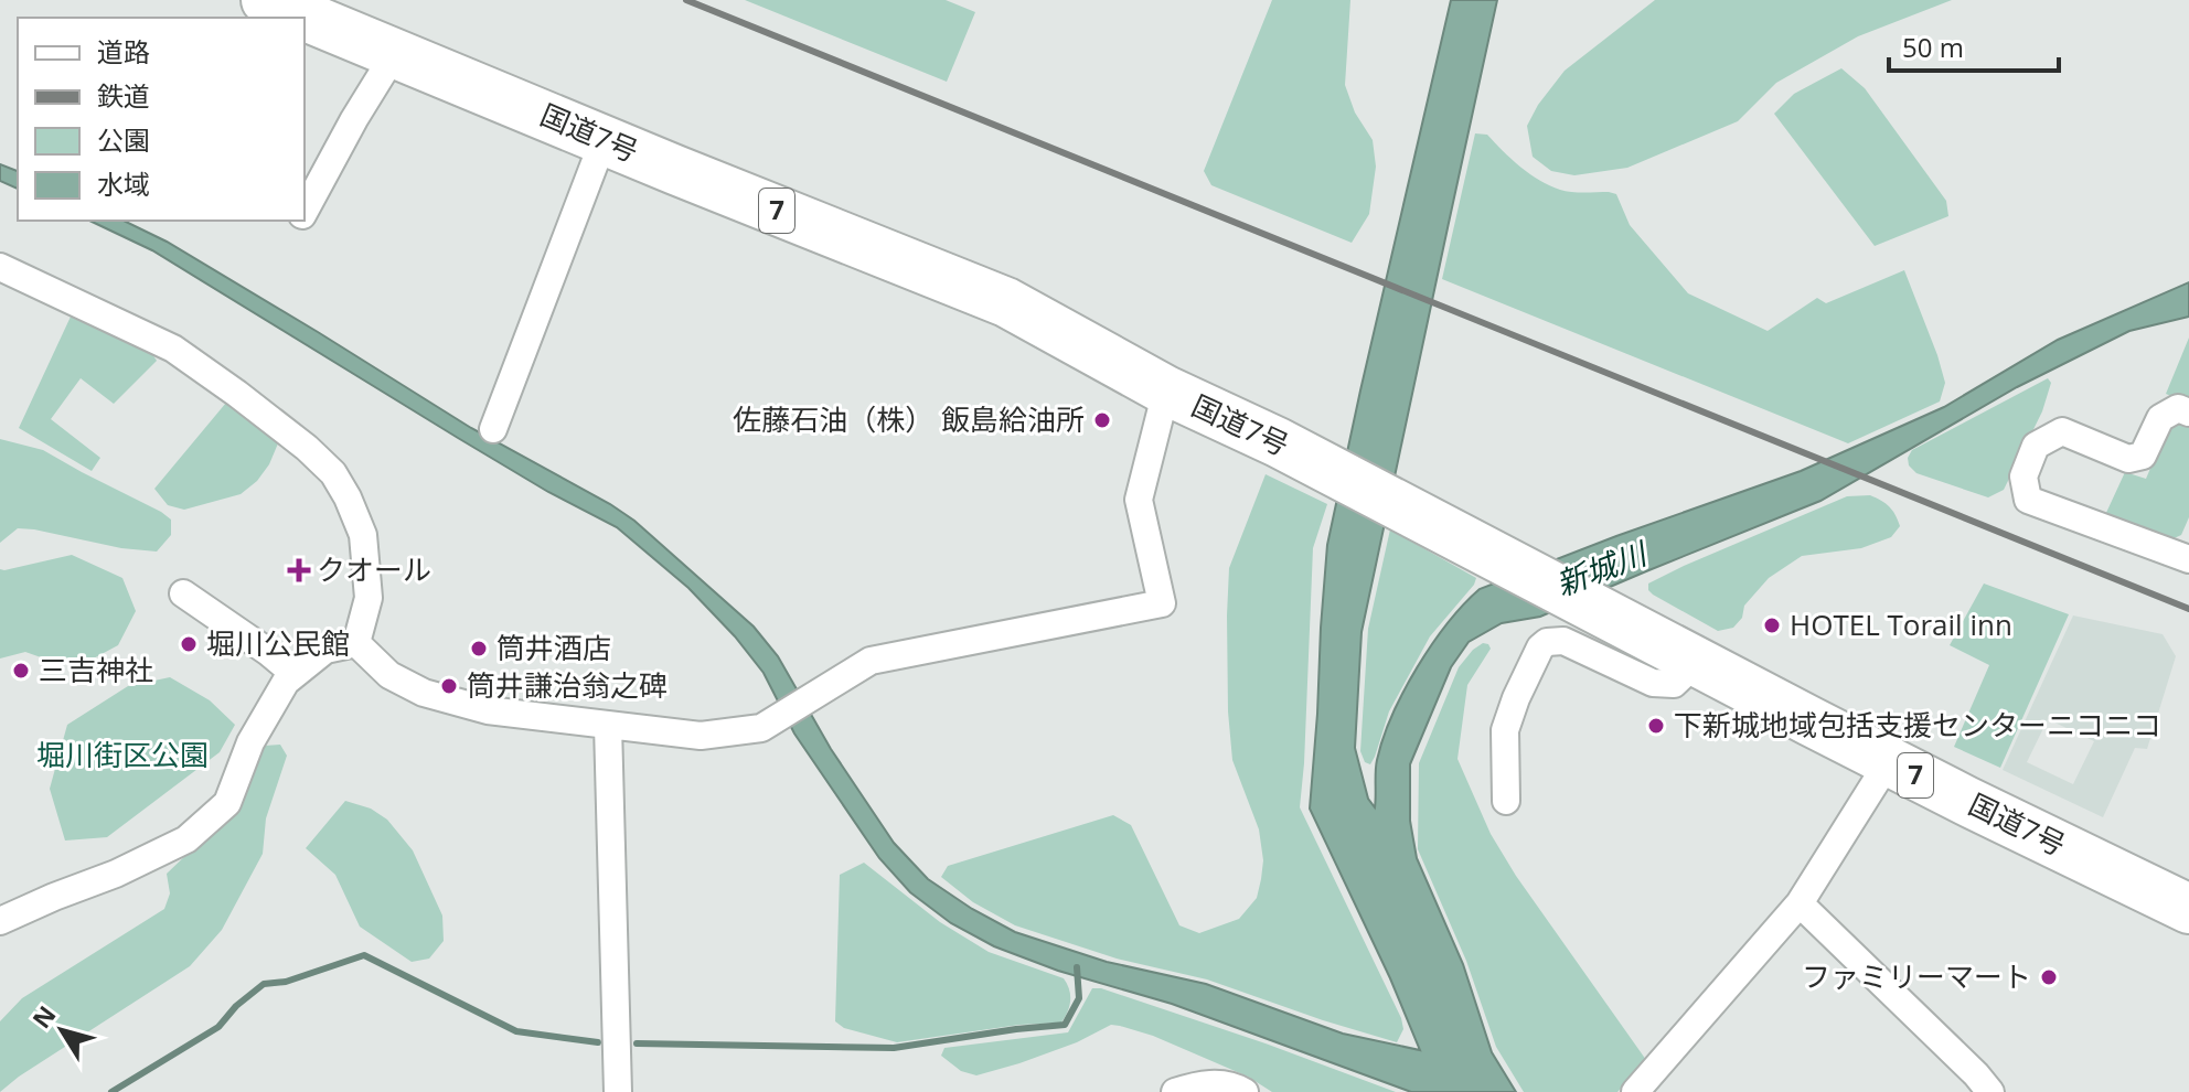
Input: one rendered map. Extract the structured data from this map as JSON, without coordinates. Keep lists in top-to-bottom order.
{
  "streets": {
    "highway": ["国道7号", "7"]
  },
  "water": ["新城川"],
  "parks": ["堀川街区公園"],
  "places": {
    "other": [
      "佐藤石油（株） 飯島給油所",
      "HOTEL Torail inn",
      "堀川公民館",
      "筒井酒店",
      "三吉神社",
      "筒井謙治翁之碑",
      "下新城地域包括支援センターニコニコ",
      "ファミリーマート"
    ],
    "health": ["クオール"]
  },
  "legend": [
    "道路",
    "鉄道",
    "公園",
    "水域"
  ],
  "scale_bar": "50 m",
  "north": "top left"
}
